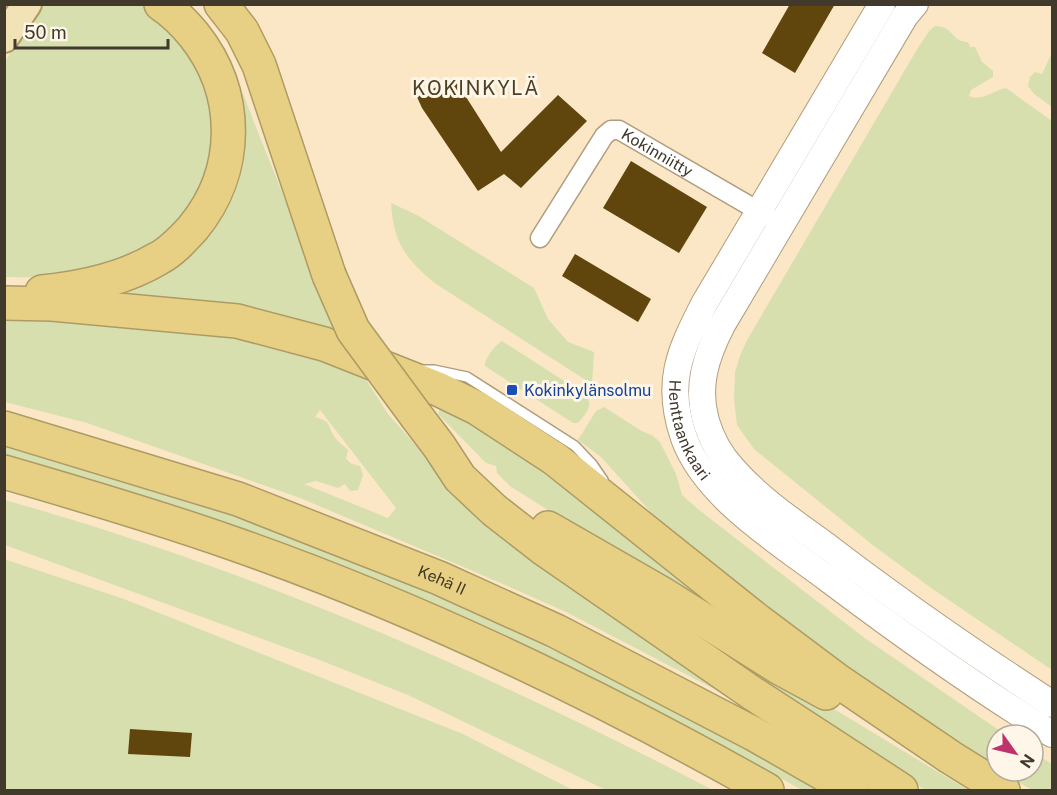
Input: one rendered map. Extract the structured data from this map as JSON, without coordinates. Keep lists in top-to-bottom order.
{
  "streets": {
    "highway": ["Kehä II"],
    "main road": ["Henttaankaari"],
    "street": ["Kokinniitty"]
  },
  "crossings": [
    ["Kokinniitty", "Henttaankaari"]
  ],
  "districts": ["KOKINKYLÄ"],
  "places": {
    "transit": ["Kokinkylänsolmu"]
  },
  "scale_bar": "50 m",
  "north": "bottom right"
}
